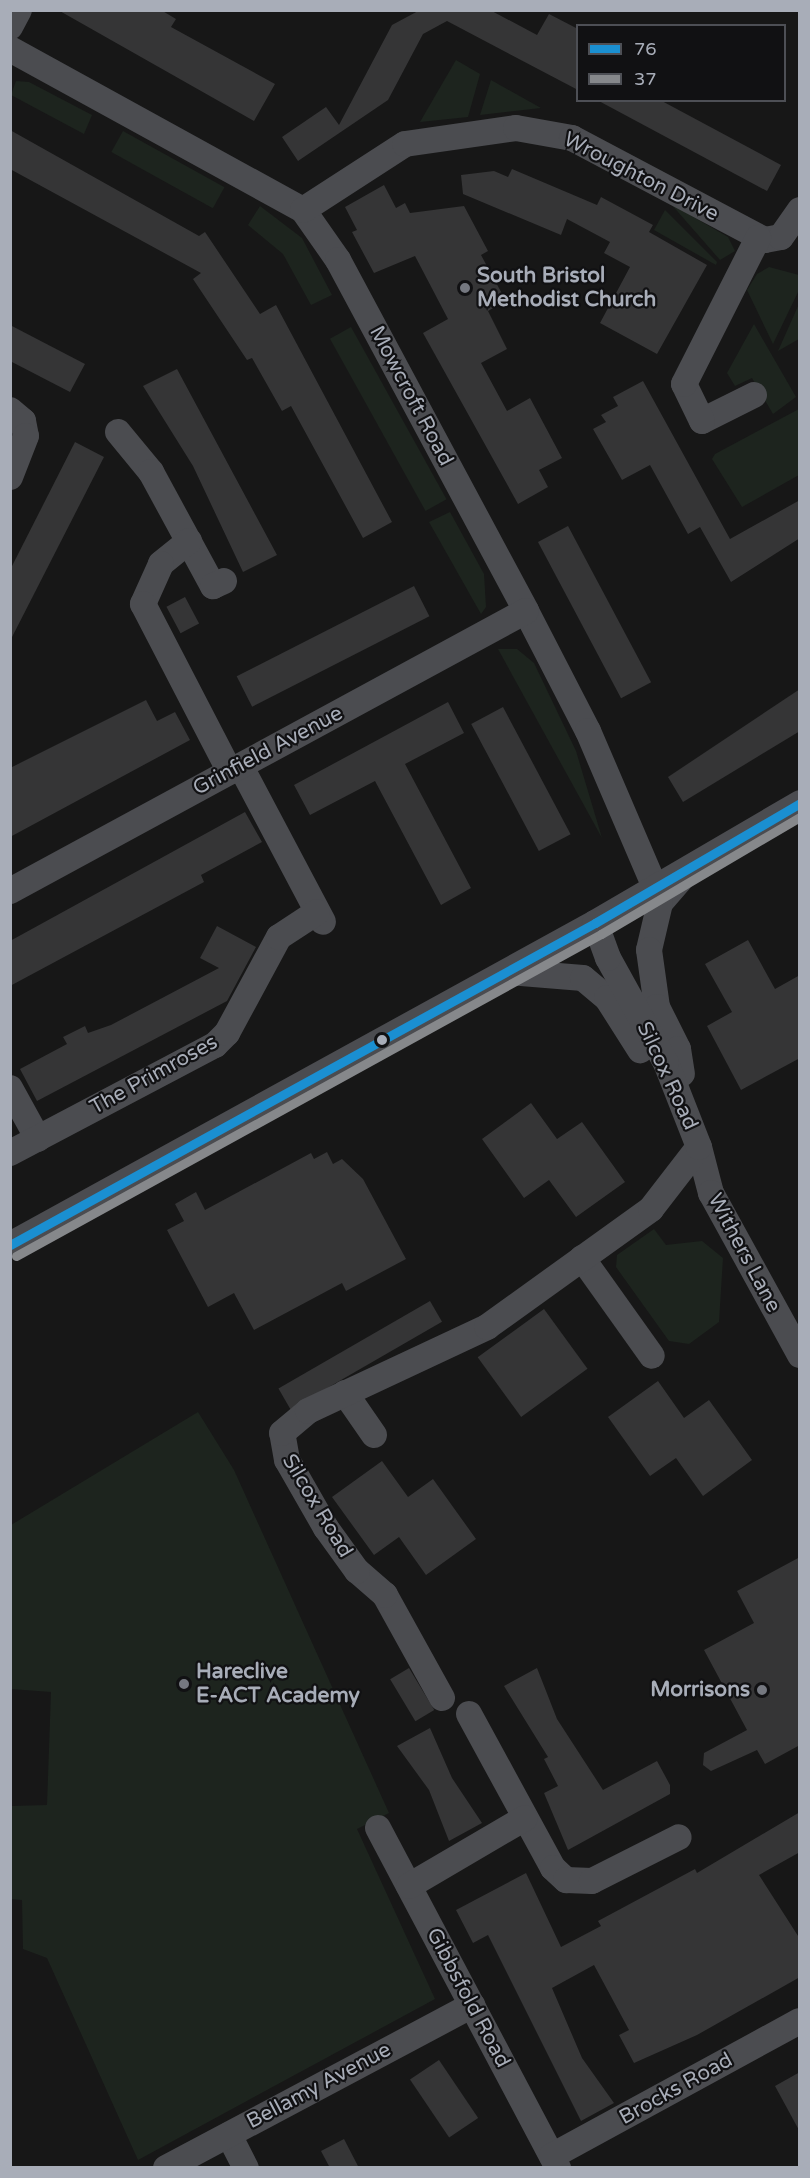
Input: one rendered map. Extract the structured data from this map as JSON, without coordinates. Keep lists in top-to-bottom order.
{
  "streets": {
    "street": [
      "Wroughton Drive",
      "Mowcroft Road",
      "Grinfield Avenue",
      "The Primroses",
      "Silcox Road",
      "Withers Lane",
      "Gibbsfold Road",
      "Bellamy Avenue",
      "Brocks Road"
    ]
  },
  "crossings": [
    ["Wroughton Drive", "Mowcroft Road"],
    ["Mowcroft Road", "Grinfield Avenue"],
    ["Grinfield Avenue", "The Primroses"],
    ["Silcox Road", "Withers Lane"],
    ["Gibbsfold Road", "Bellamy Avenue"],
    ["Gibbsfold Road", "Brocks Road"]
  ],
  "places": ["South Bristol Methodist Church", "Hareclive E-ACT Academy", "Morrisons"],
  "lines": ["transit line 76", "transit line 37"],
  "legend": ["76", "37"]
}
